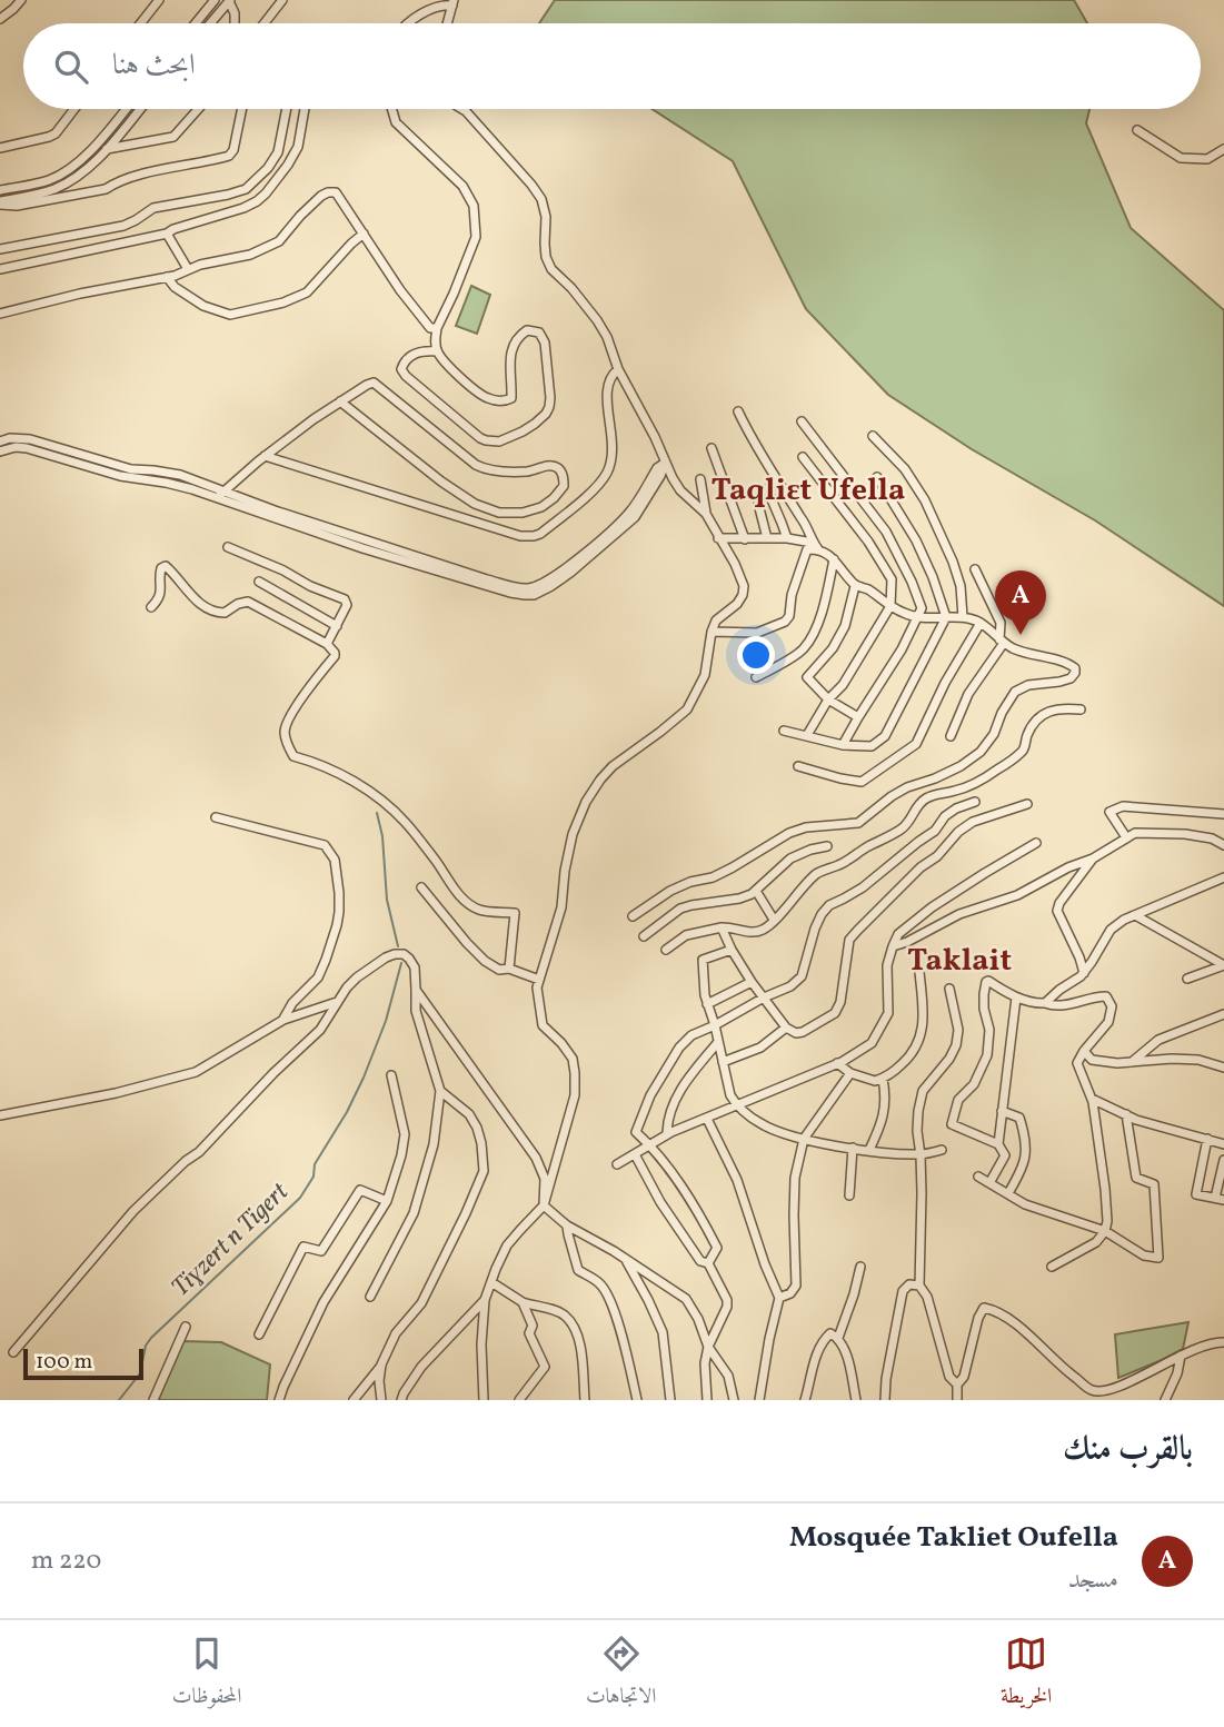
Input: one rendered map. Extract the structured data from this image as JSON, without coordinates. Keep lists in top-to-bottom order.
{
  "districts": ["Taqliɛt Ufella", "Taklait"],
  "water": ["Tiɣzert n Tigert"],
  "scale_bar": "100 m",
  "page": {
    "search": "ابحث هنا",
    "pins": "A",
    "scale": "100 m",
    "heading": "بالقرب منك",
    "list": [
      {
        "mark": "A",
        "name": "Mosquée Takliet Oufella",
        "note": "مسجد",
        "value": "220 m"
      }
    ],
    "nav": ["الخريطة", "الاتجاهات", "المحفوظات"]
  }
}
